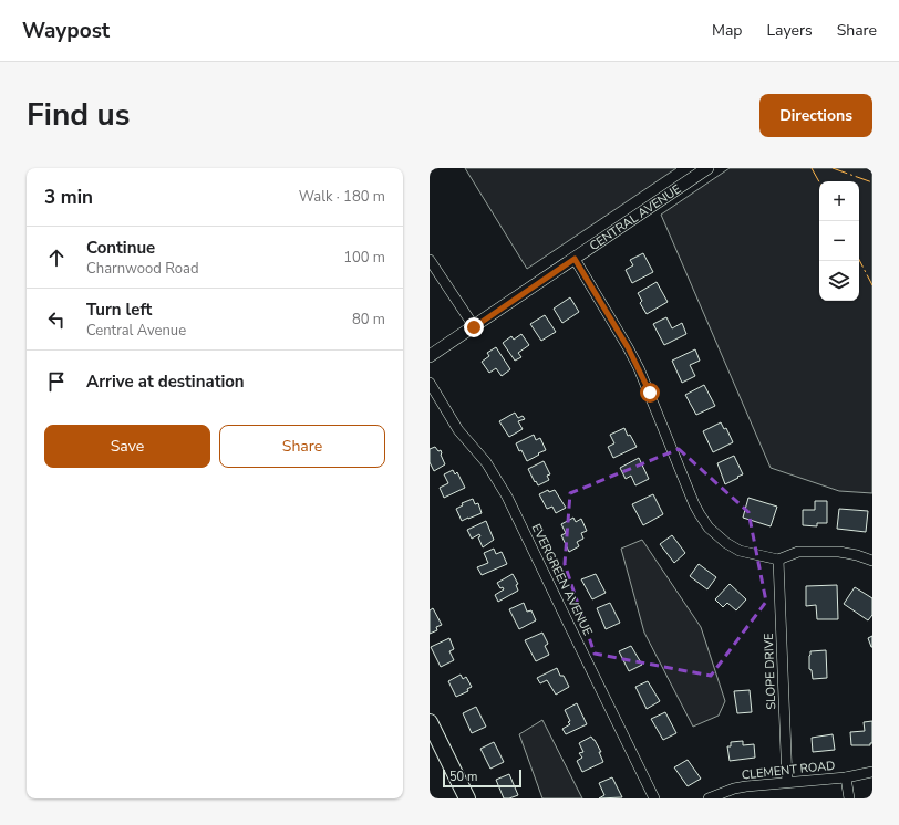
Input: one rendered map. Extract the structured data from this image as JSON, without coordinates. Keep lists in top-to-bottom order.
{
  "streets": {
    "street": [
      "CENTRAL AVENUE",
      "EVERGREEN AVENUE",
      "SLOPE DRIVE",
      "CLEMENT ROAD"
    ]
  },
  "crossings": [
    ["SLOPE DRIVE", "CLEMENT ROAD"]
  ],
  "scale_bar": "50 m",
  "page": {
    "header": "Waypost",
    "nav": ["Map", "Layers", "Share"],
    "title": "Find us",
    "buttons": [
      "Directions",
      ["Save", "Share"]
    ],
    "heading": ["3 min", "Walk · 180 m"],
    "map_buttons": ["+", "−"],
    "list": [
      ["Continue", "Charnwood Road", "100 m"],
      ["Turn left", "Central Avenue", "80 m"],
      "Arrive at destination"
    ],
    "scale": "50 m"
  }
}
